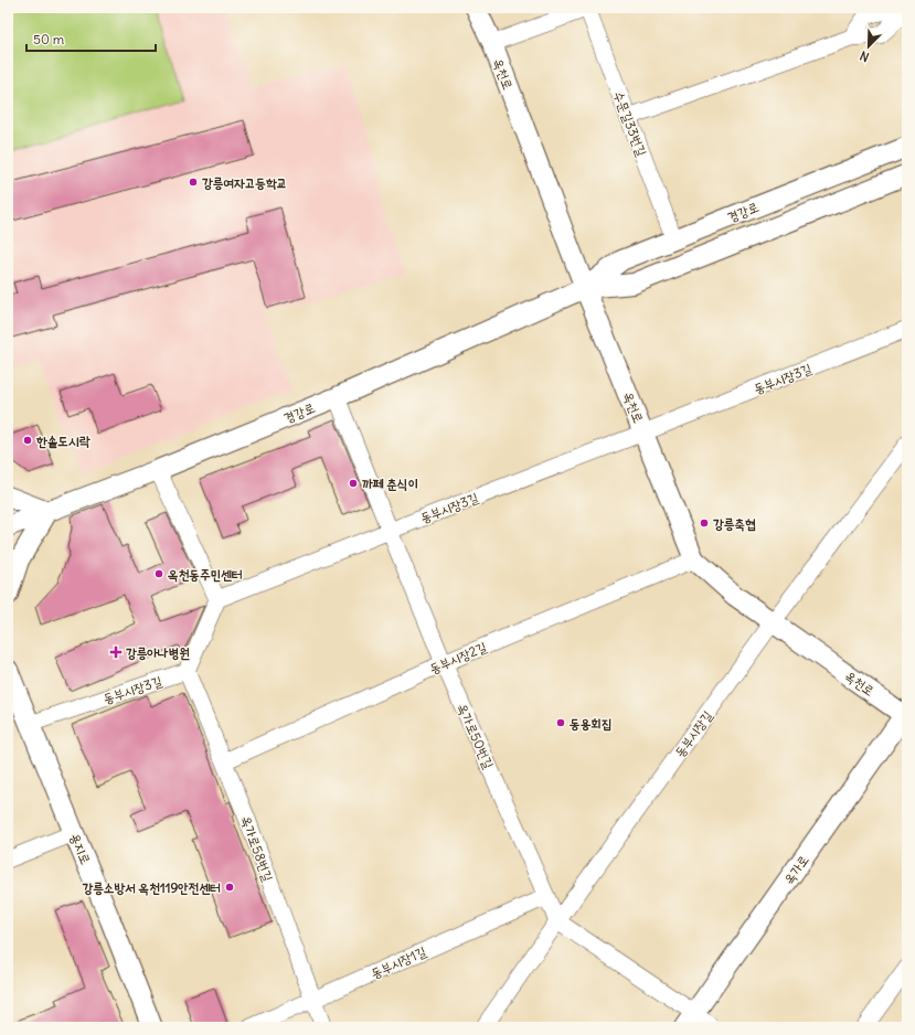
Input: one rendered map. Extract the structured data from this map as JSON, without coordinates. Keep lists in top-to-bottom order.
{
  "streets": {
    "street": [
      "옥천로",
      "수문길33번길",
      "경강로",
      "동부시장3길",
      "동부시장2길",
      "동부시장길",
      "옥가로50번길",
      "용지로",
      "옥가로58번길",
      "옥가로",
      "동부시장1길"
    ]
  },
  "crossings": [
    ["옥천로", "경강로"],
    ["옥천로", "동부시장3길"],
    ["옥천로", "동부시장2길"],
    ["옥천로", "동부시장길"],
    ["옥천로", "옥가로"],
    ["수문길33번길", "경강로"],
    ["경강로", "옥가로50번길"],
    ["동부시장3길", "옥가로50번길"],
    ["동부시장3길", "용지로"],
    ["동부시장3길", "옥가로58번길"],
    ["동부시장2길", "옥가로50번길"],
    ["동부시장2길", "옥가로58번길"],
    ["동부시장길", "옥가로50번길"],
    ["옥가로50번길", "동부시장1길"],
    ["옥가로58번길", "동부시장1길"]
  ],
  "places": {
    "other": [
      "강릉여자고등학교",
      "한솥도시락",
      "까페 춘식이",
      "강릉축협",
      "옥천동주민센터",
      "동용회집",
      "강릉소방서 옥천119안전센터"
    ],
    "health": ["강릉아나병원"]
  },
  "scale_bar": "50 m",
  "north": "bottom left"
}
